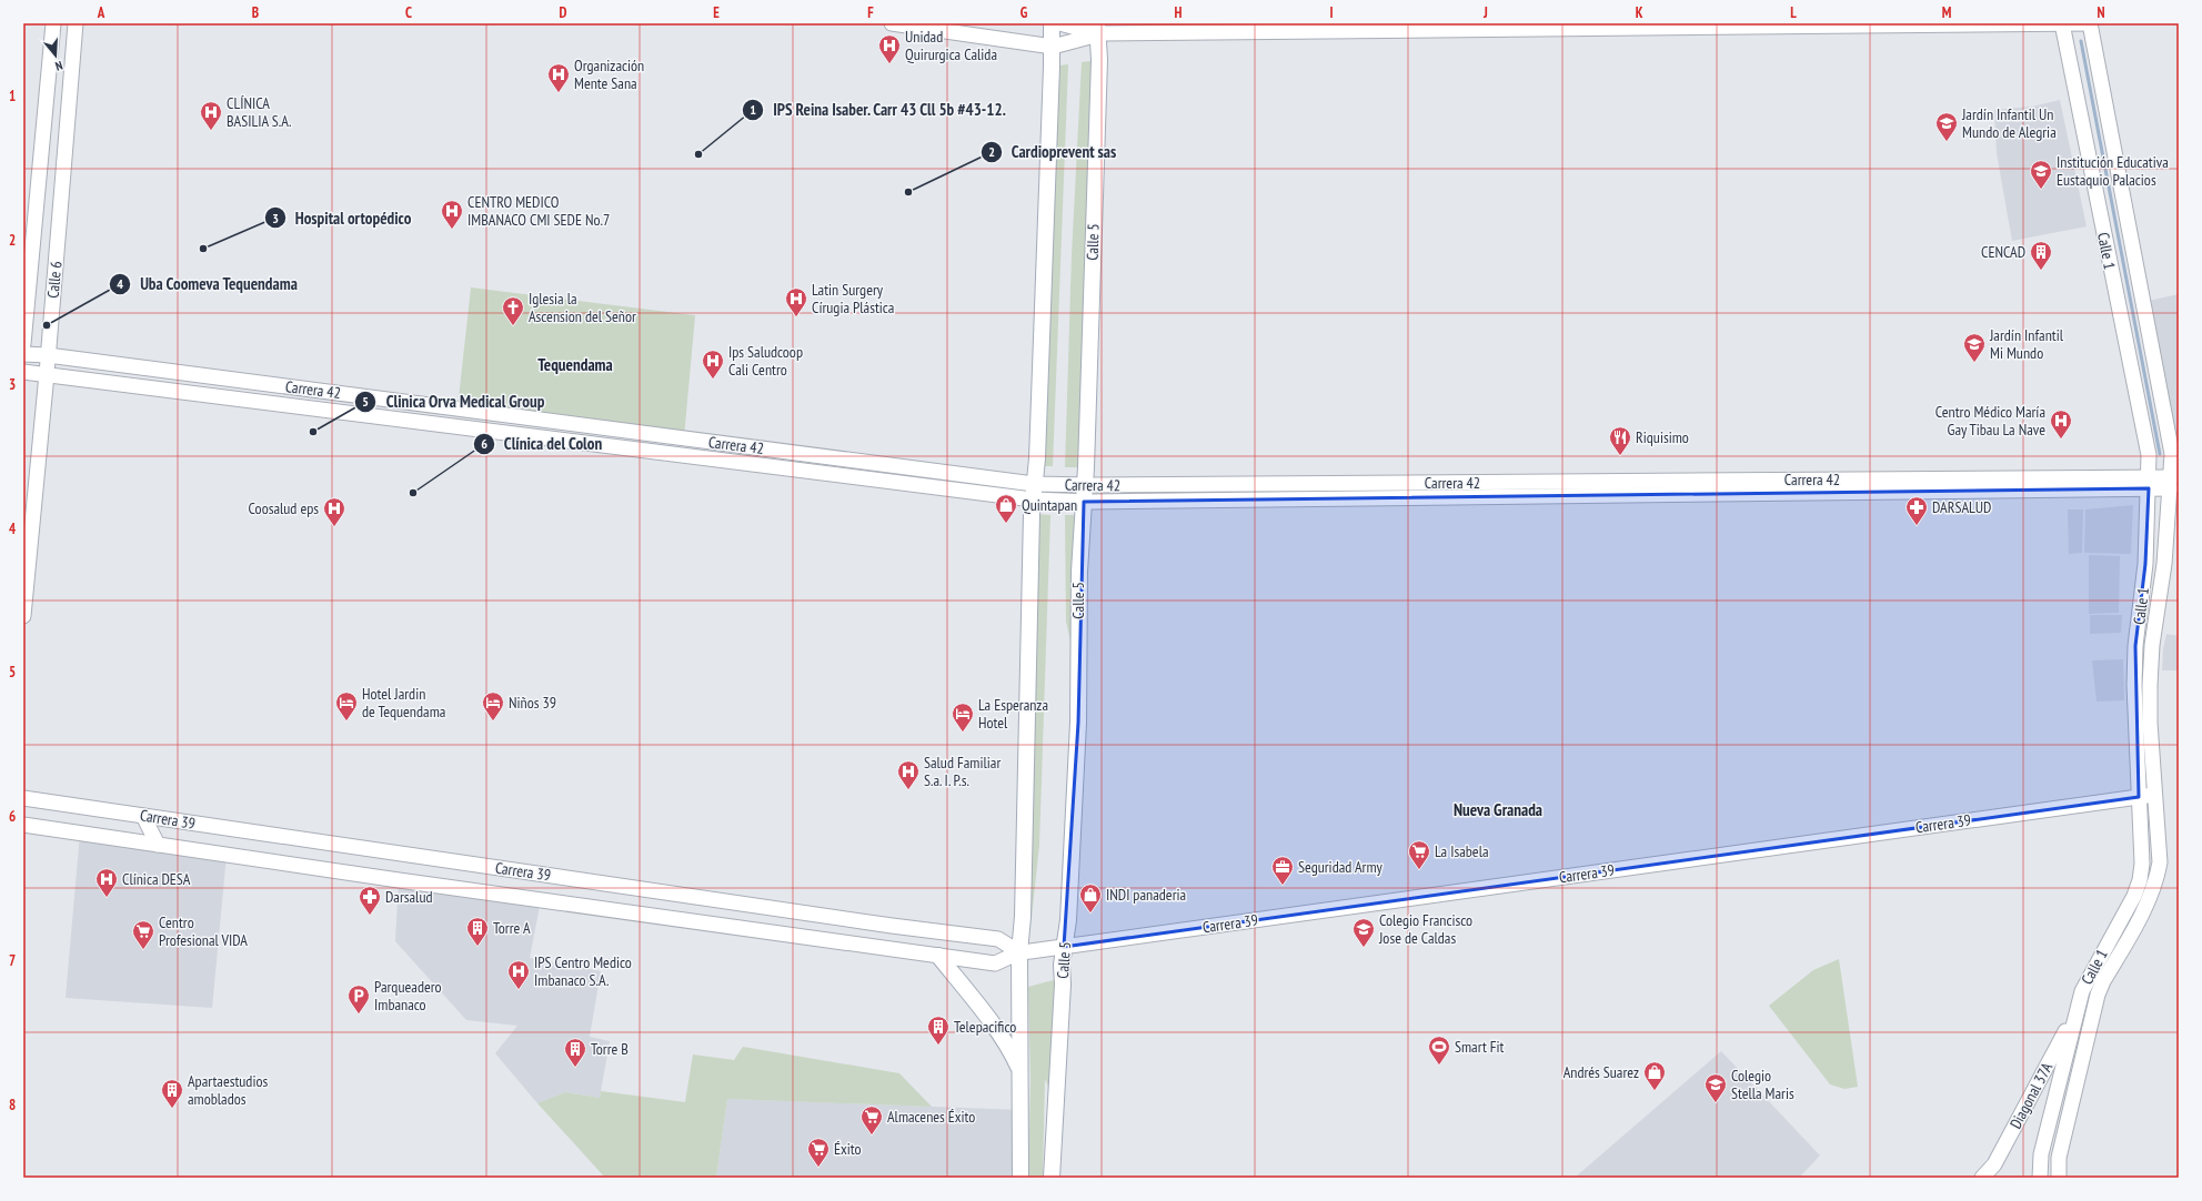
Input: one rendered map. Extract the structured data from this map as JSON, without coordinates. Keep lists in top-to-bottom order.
{
  "streets": {
    "main road": ["Calle 5"],
    "street": [
      "Calle 1",
      "Calle 6",
      "Carrera 42",
      "Carrera 39",
      "Diagonal 37A"
    ]
  },
  "crossings": [
    ["Calle 5", "Carrera 42"],
    ["Calle 5", "Carrera 39"],
    ["Calle 1", "Carrera 42"],
    ["Calle 1", "Carrera 39"],
    ["Calle 1", "Diagonal 37A"],
    ["Calle 6", "Carrera 42"]
  ],
  "districts": ["Tequendama", "Nueva Granada"],
  "places": {
    "hospital": [
      "Unidad Quirurgica Calida",
      "Organización Mente Sana",
      "CLÍNICA BASILIA S.A.",
      "CENTRO MEDICO IMBANACO CMI SEDE No.7",
      "Latin Surgery Círugia Plástica",
      "Ips Saludcoop Cali Centro",
      "Centro Médico María Gay Tibau La Nave",
      "Coosalud eps",
      "Salud Familiar S.a. I. P.s.",
      "Clínica DESA",
      "IPS Centro Medico Imbanaco S.A."
    ],
    "school or university": [
      "Jardín Infantil Un Mundo de Alegria",
      "Institución Educativa Eustaquio Palacios",
      "Jardín Infantil Mi Mundo",
      "Colegio Francisco Jose de Caldas",
      "Colegio Stella Maris"
    ],
    "other": [
      "IPS Reina Isaber. Carr 43 Cll 5b #43-12.",
      "Cardioprevent sas",
      "Hospital ortopédico",
      "Uba Coomeva Tequendama",
      "Clinica Orva Medical Group",
      "Clínica del Colon"
    ],
    "building": [
      "CENCAD",
      "Torre A",
      "Telepacifico",
      "Torre B",
      "Apartaestudios amoblados"
    ],
    "church": ["Iglesia la Ascension del Señor"],
    "restaurant": ["Riquisimo"],
    "shop": ["Quintapan", "INDI panaderia", "Andrés Suarez"],
    "pharmacy": ["DARSALUD", "Darsalud"],
    "hotel": ["Hotel Jardin de Tequendama", "Niños 39", "La Esperanza Hotel"],
    "supermarket": [
      "La Isabela",
      "Centro Profesional VIDA",
      "Almacenes Éxito",
      "Éxito"
    ],
    "office": ["Seguridad Army"],
    "parking": ["Parqueadero Imbanaco"],
    "sports": ["Smart Fit"]
  },
  "north": "bottom",
  "grid": {
    "columns": [
      "A",
      "B",
      "C",
      "D",
      "E",
      "F",
      "G",
      "H",
      "I",
      "J",
      "K",
      "L",
      "M",
      "N"
    ],
    "rows": [
      "1",
      "2",
      "3",
      "4",
      "5",
      "6",
      "7",
      "8"
    ]
  }
}
